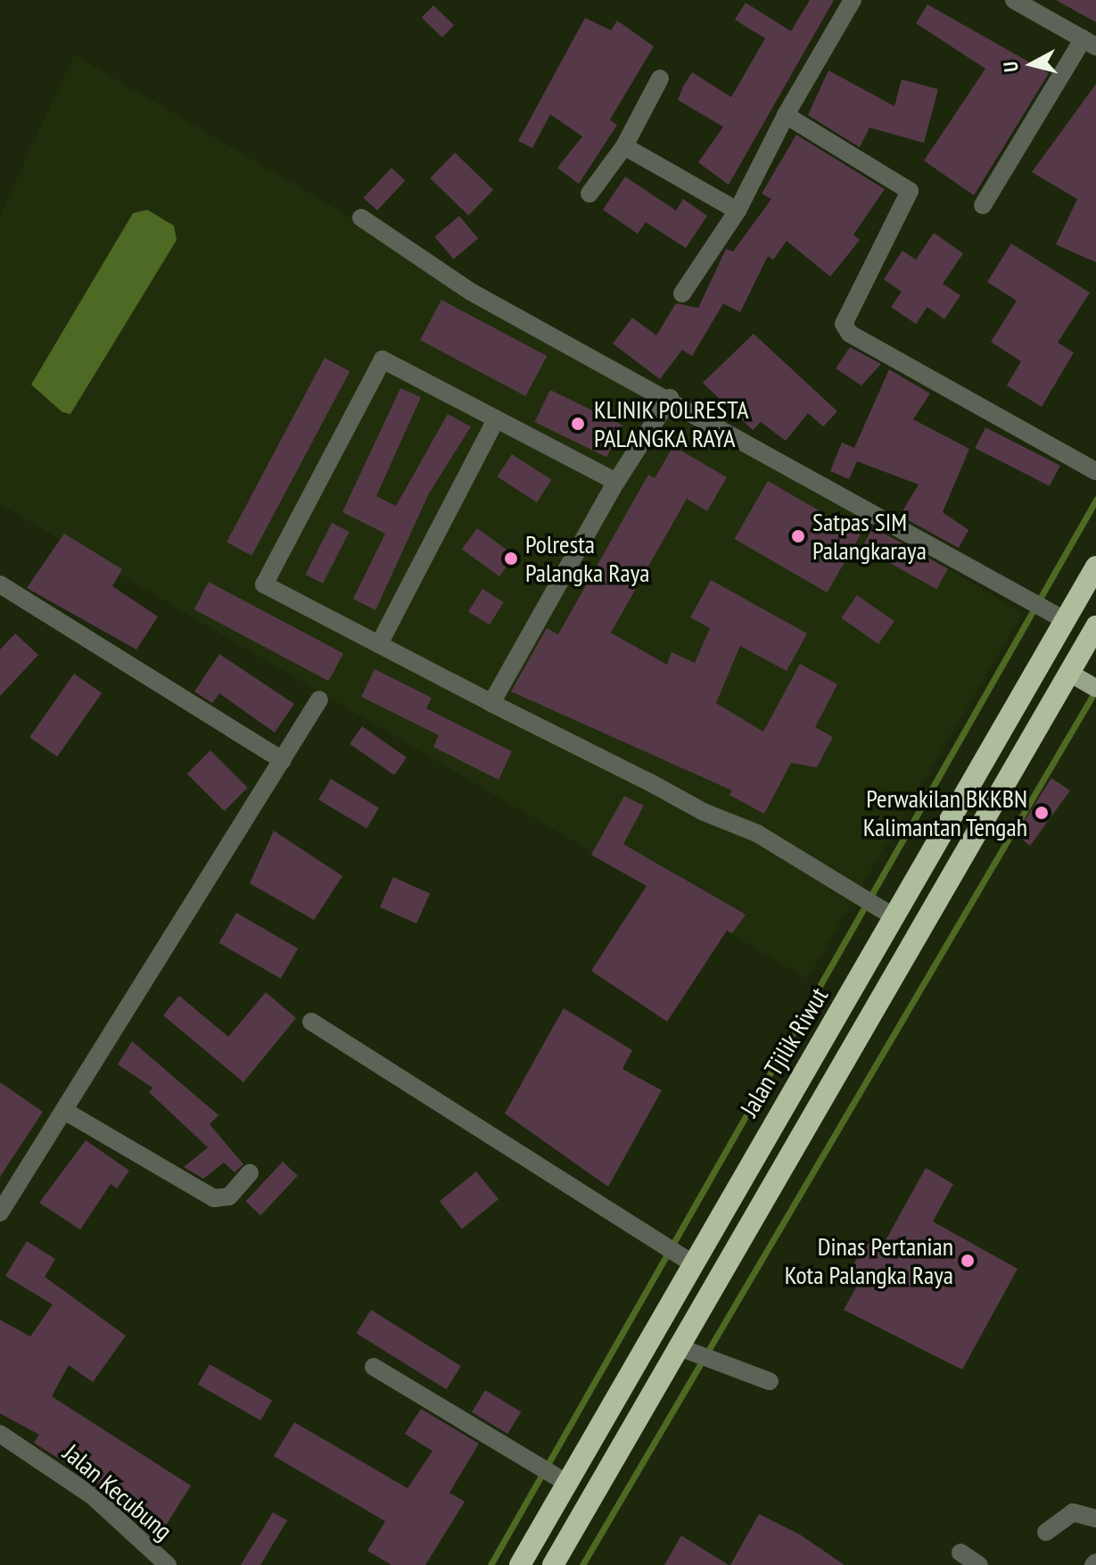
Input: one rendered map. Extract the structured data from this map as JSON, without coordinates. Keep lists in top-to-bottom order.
{
  "streets": {
    "highway": ["Jalan Tjilik Riwut"],
    "street": ["Jalan Kecubung"]
  },
  "places": [
    "KLINIK POLRESTA PALANGKA RAYA",
    "Satpas SIM Palangkaraya",
    "Polresta Palangka Raya",
    "Perwakilan BKKBN Kalimantan Tengah",
    "Dinas Pertanian Kota Palangka Raya"
  ],
  "north": "left"
}
